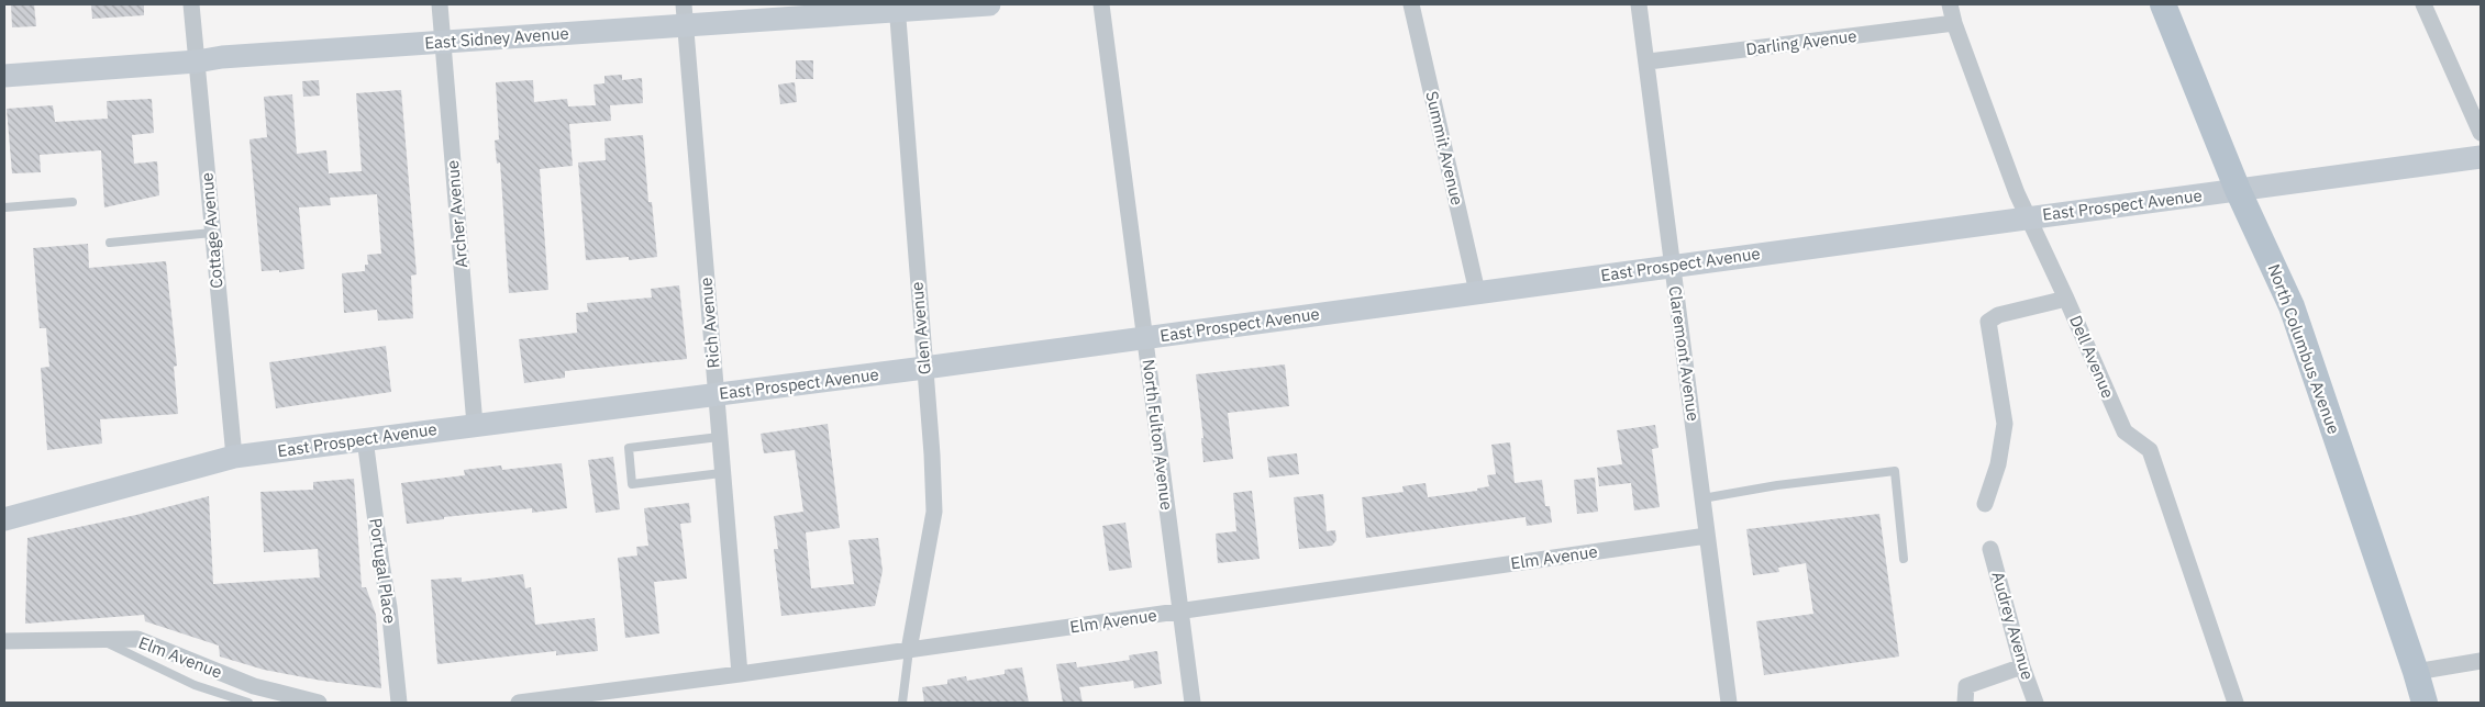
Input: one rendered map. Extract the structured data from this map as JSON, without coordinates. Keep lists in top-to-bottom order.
{
  "streets": {
    "main road": ["North Columbus Avenue"],
    "street": [
      "East Sidney Avenue",
      "Darling Avenue",
      "Summit Avenue",
      "East Prospect Avenue",
      "Archer Avenue",
      "Cottage Avenue",
      "Rich Avenue",
      "Glen Avenue",
      "Claremont Avenue",
      "Dell Avenue",
      "North Fulton Avenue",
      "Elm Avenue",
      "Portugal Place",
      "Audrey Avenue"
    ]
  },
  "crossings": [
    ["East Sidney Avenue", "Archer Avenue"],
    ["East Sidney Avenue", "Cottage Avenue"],
    ["East Sidney Avenue", "Rich Avenue"],
    ["East Sidney Avenue", "Glen Avenue"],
    ["Darling Avenue", "Claremont Avenue"],
    ["Darling Avenue", "Dell Avenue"],
    ["Summit Avenue", "East Prospect Avenue"],
    ["East Prospect Avenue", "Archer Avenue"],
    ["East Prospect Avenue", "Cottage Avenue"],
    ["East Prospect Avenue", "Rich Avenue"],
    ["East Prospect Avenue", "Glen Avenue"],
    ["East Prospect Avenue", "North Columbus Avenue"],
    ["East Prospect Avenue", "Claremont Avenue"],
    ["East Prospect Avenue", "Dell Avenue"],
    ["East Prospect Avenue", "North Fulton Avenue"],
    ["East Prospect Avenue", "Portugal Place"],
    ["Rich Avenue", "Elm Avenue"],
    ["Glen Avenue", "Elm Avenue"],
    ["Claremont Avenue", "Elm Avenue"],
    ["North Fulton Avenue", "Elm Avenue"]
  ]
}
